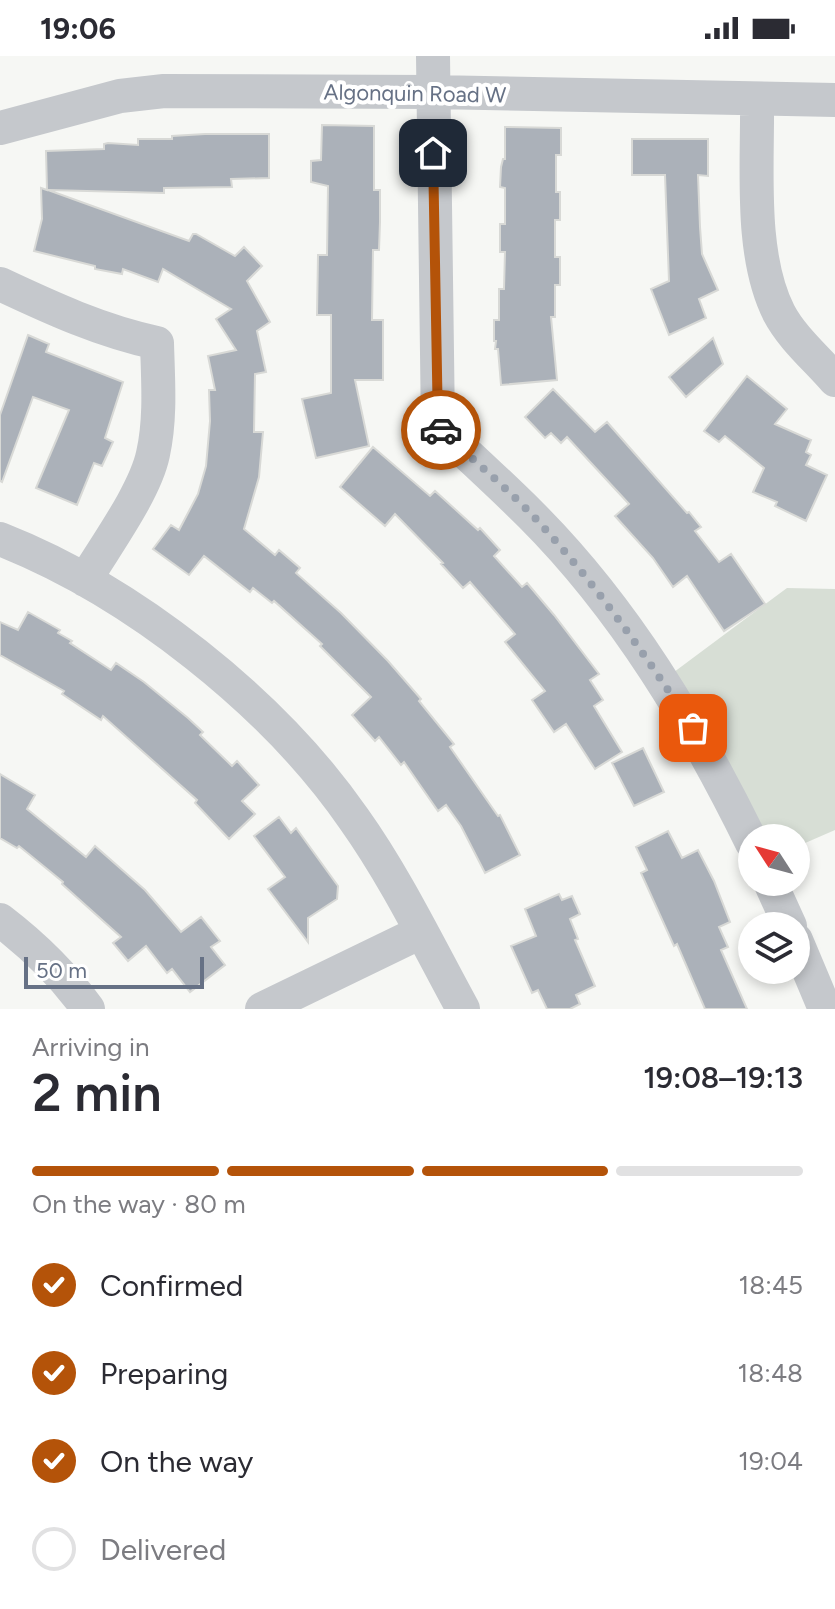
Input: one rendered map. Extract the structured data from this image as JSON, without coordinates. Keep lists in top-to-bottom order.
{
  "streets": {
    "street": ["Algonquin Road W"]
  },
  "scale_bar": "50 m",
  "north": "top left",
  "page": {
    "status": "19:06",
    "scale": "50 m",
    "heading": ["2 min", "Arriving in", "19:08–19:13"],
    "bar": "On the way · 80 m",
    "list": [
      ["Confirmed", "18:45"],
      ["Preparing", "18:48"],
      ["On the way", "19:04"],
      "Delivered"
    ]
  }
}
